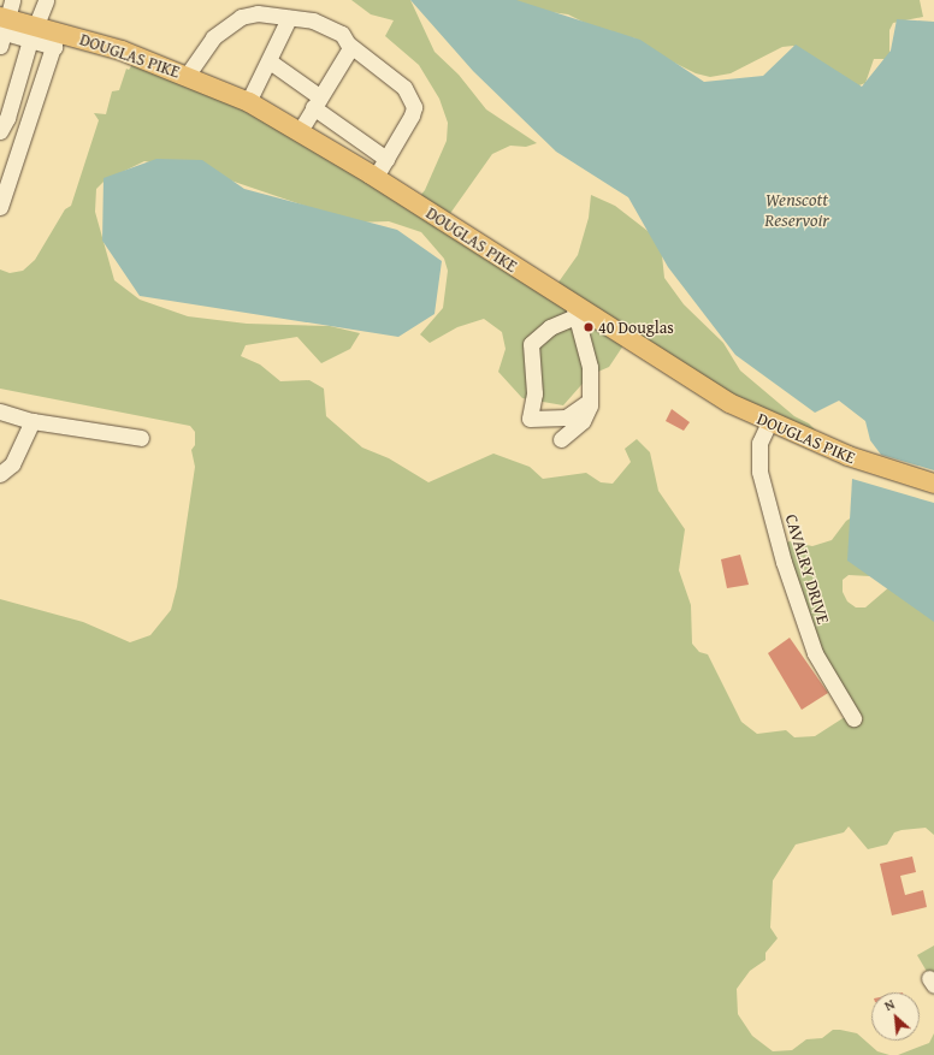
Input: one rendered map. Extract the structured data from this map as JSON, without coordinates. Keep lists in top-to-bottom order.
{
  "streets": {
    "main road": ["DOUGLAS PIKE"],
    "street": ["CAVALRY DRIVE"]
  },
  "crossings": [
    ["DOUGLAS PIKE", "CAVALRY DRIVE"]
  ],
  "water": ["Wenscott Reservoir"],
  "places": ["40 Douglas"],
  "north": "top left"
}
